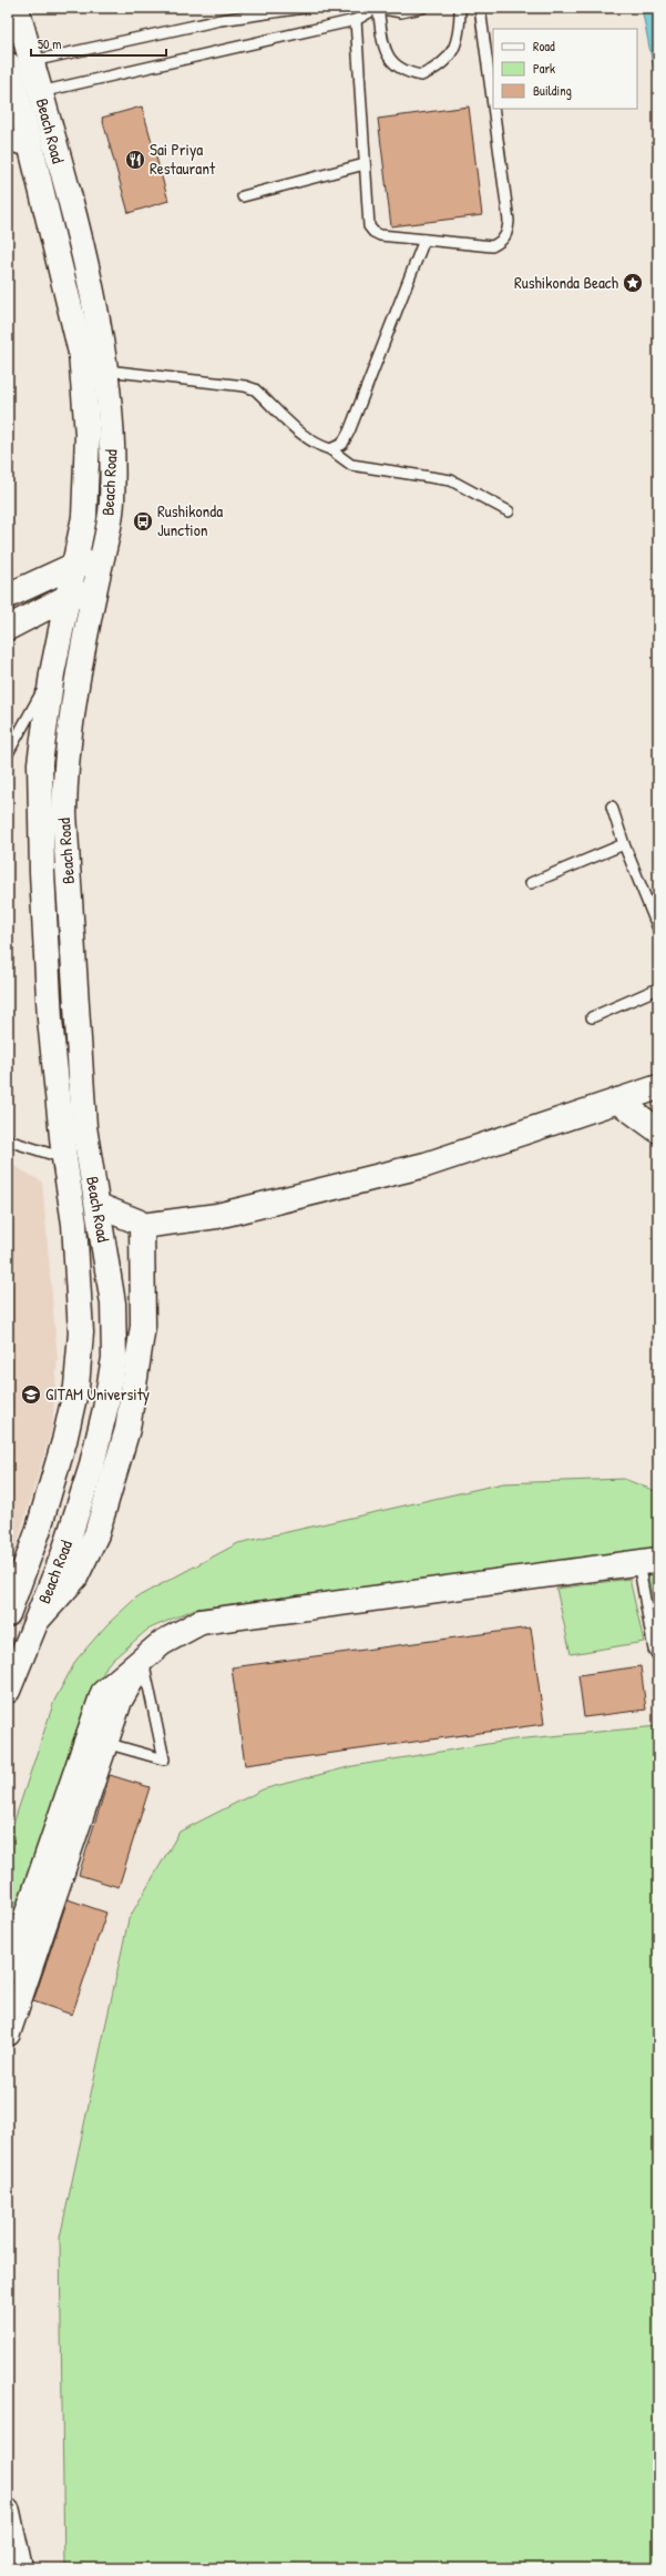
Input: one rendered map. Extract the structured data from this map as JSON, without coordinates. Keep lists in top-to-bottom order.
{
  "streets": {
    "main road": ["Beach Road"]
  },
  "places": {
    "restaurant": ["Sai Priya Restaurant"],
    "place": ["Rushikonda Beach"],
    "bus stop": ["Rushikonda Junction"],
    "school or university": ["GITAM University"]
  },
  "legend": ["Road", "Park", "Building"],
  "scale_bar": "50 m"
}
